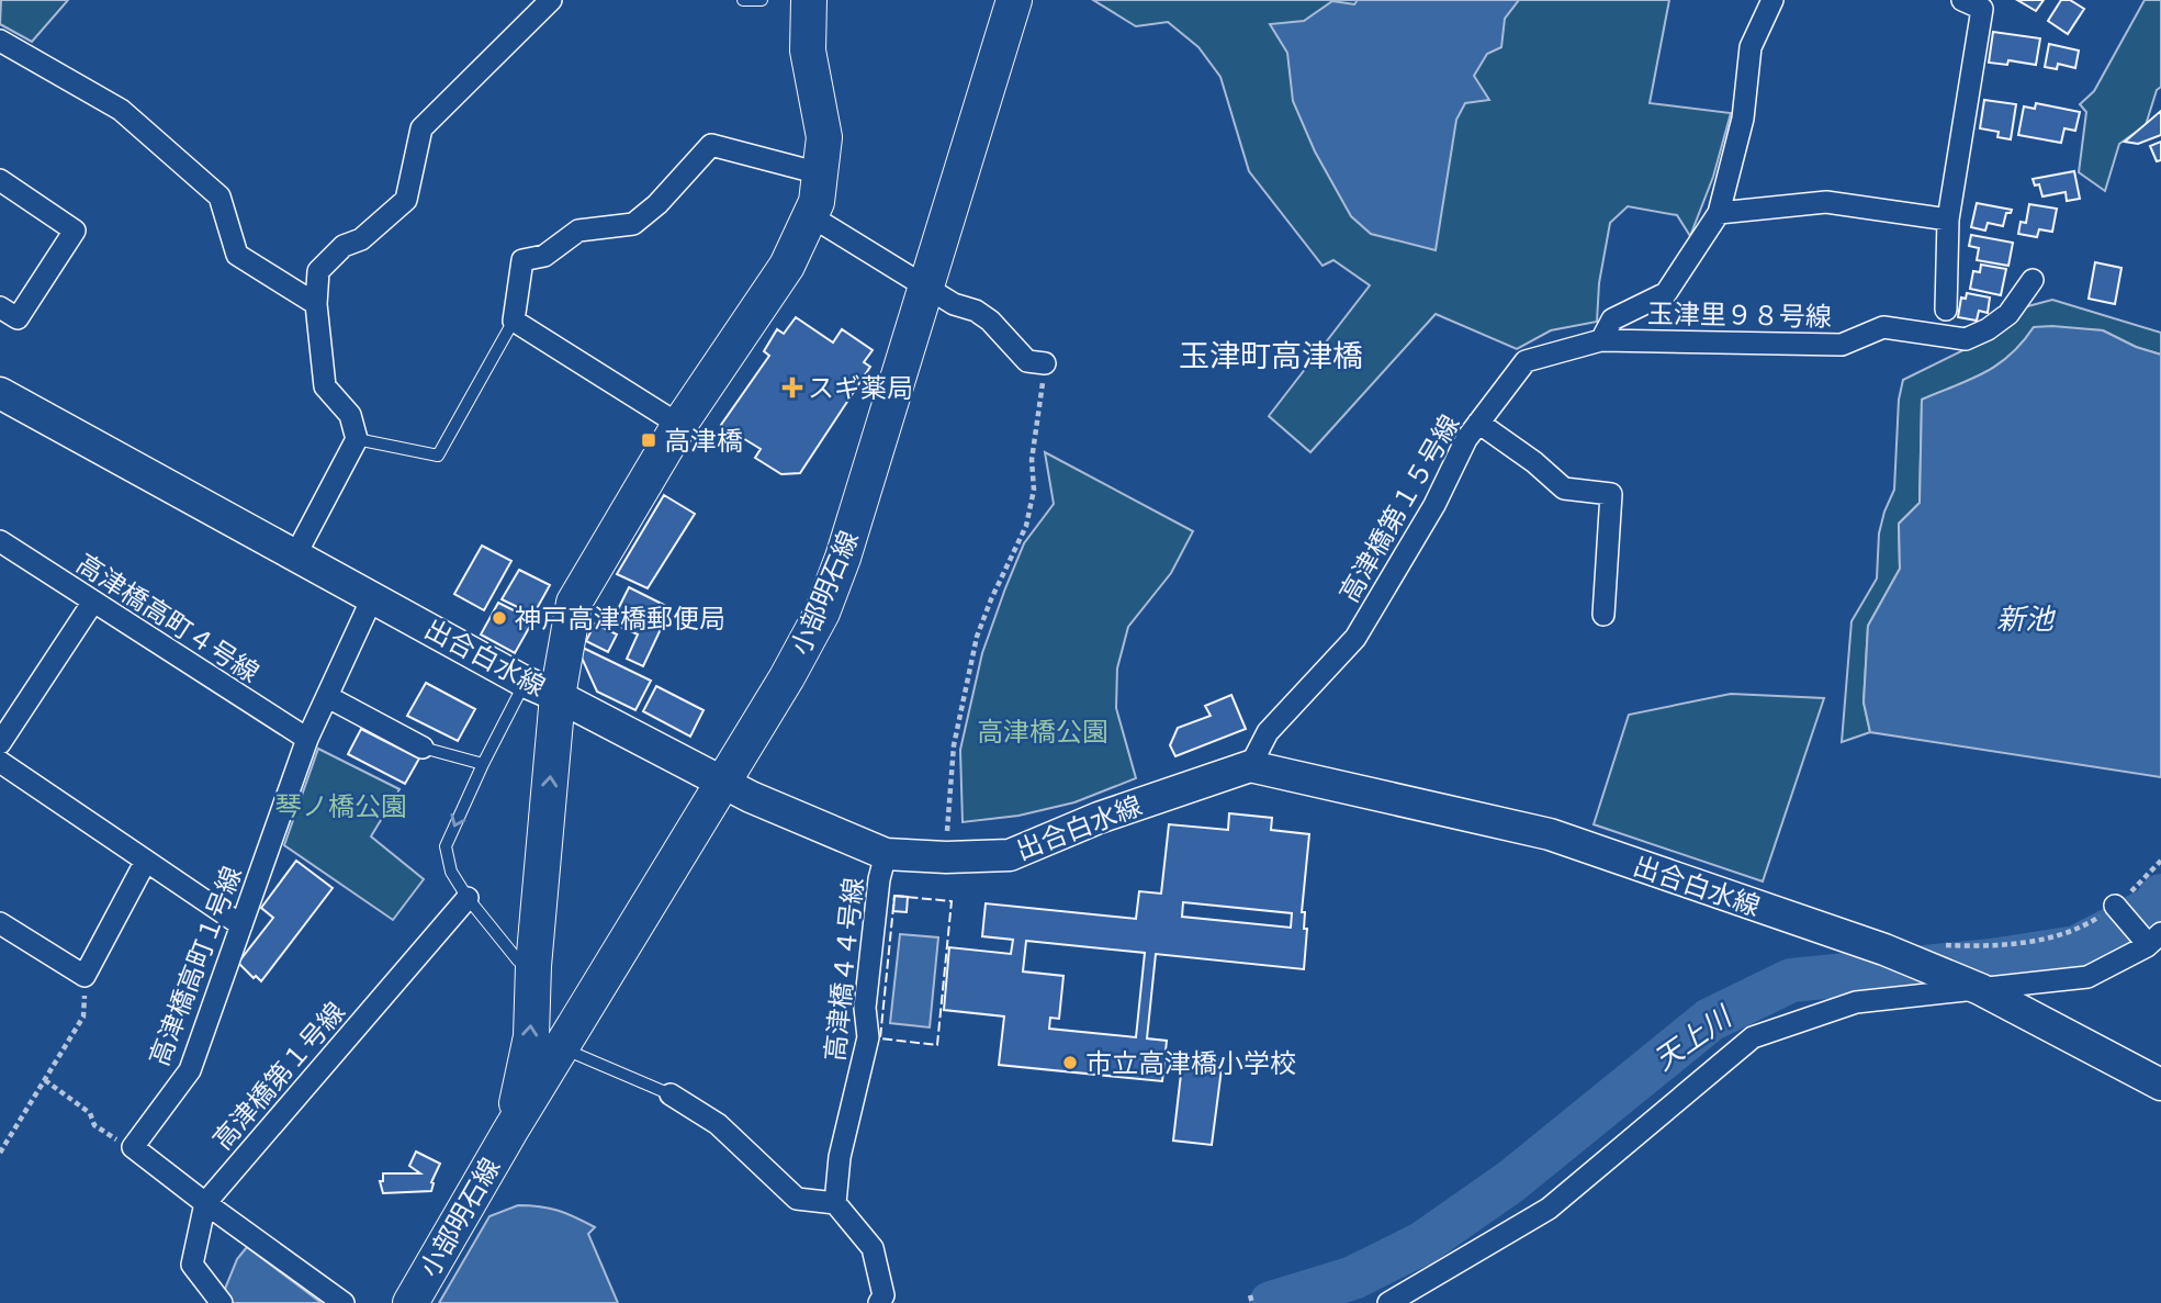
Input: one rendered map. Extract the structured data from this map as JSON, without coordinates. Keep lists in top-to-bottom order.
{
  "streets": {
    "main road": ["小部明石線"],
    "street": [
      "玉津里９８号線",
      "高津橋第１５号線",
      "高津橋高町４号線",
      "出合白水線",
      "高津橋高町１号線",
      "高津橋４４号線",
      "高津橋第１号線"
    ]
  },
  "crossings": [
    ["玉津里９８号線", "高津橋第１５号線"],
    ["高津橋第１５号線", "出合白水線"],
    ["小部明石線", "出合白水線"],
    ["高津橋高町４号線", "高津橋高町１号線"],
    ["出合白水線", "高津橋高町１号線"],
    ["出合白水線", "高津橋４４号線"]
  ],
  "districts": ["玉津町高津橋"],
  "water": ["新池", "天上川"],
  "parks": ["高津橋公園", "琴ノ橋公園"],
  "places": {
    "health": ["スギ薬局"],
    "transit": ["高津橋"],
    "other": ["神戸高津橋郵便局", "市立高津橋小学校"]
  }
}
